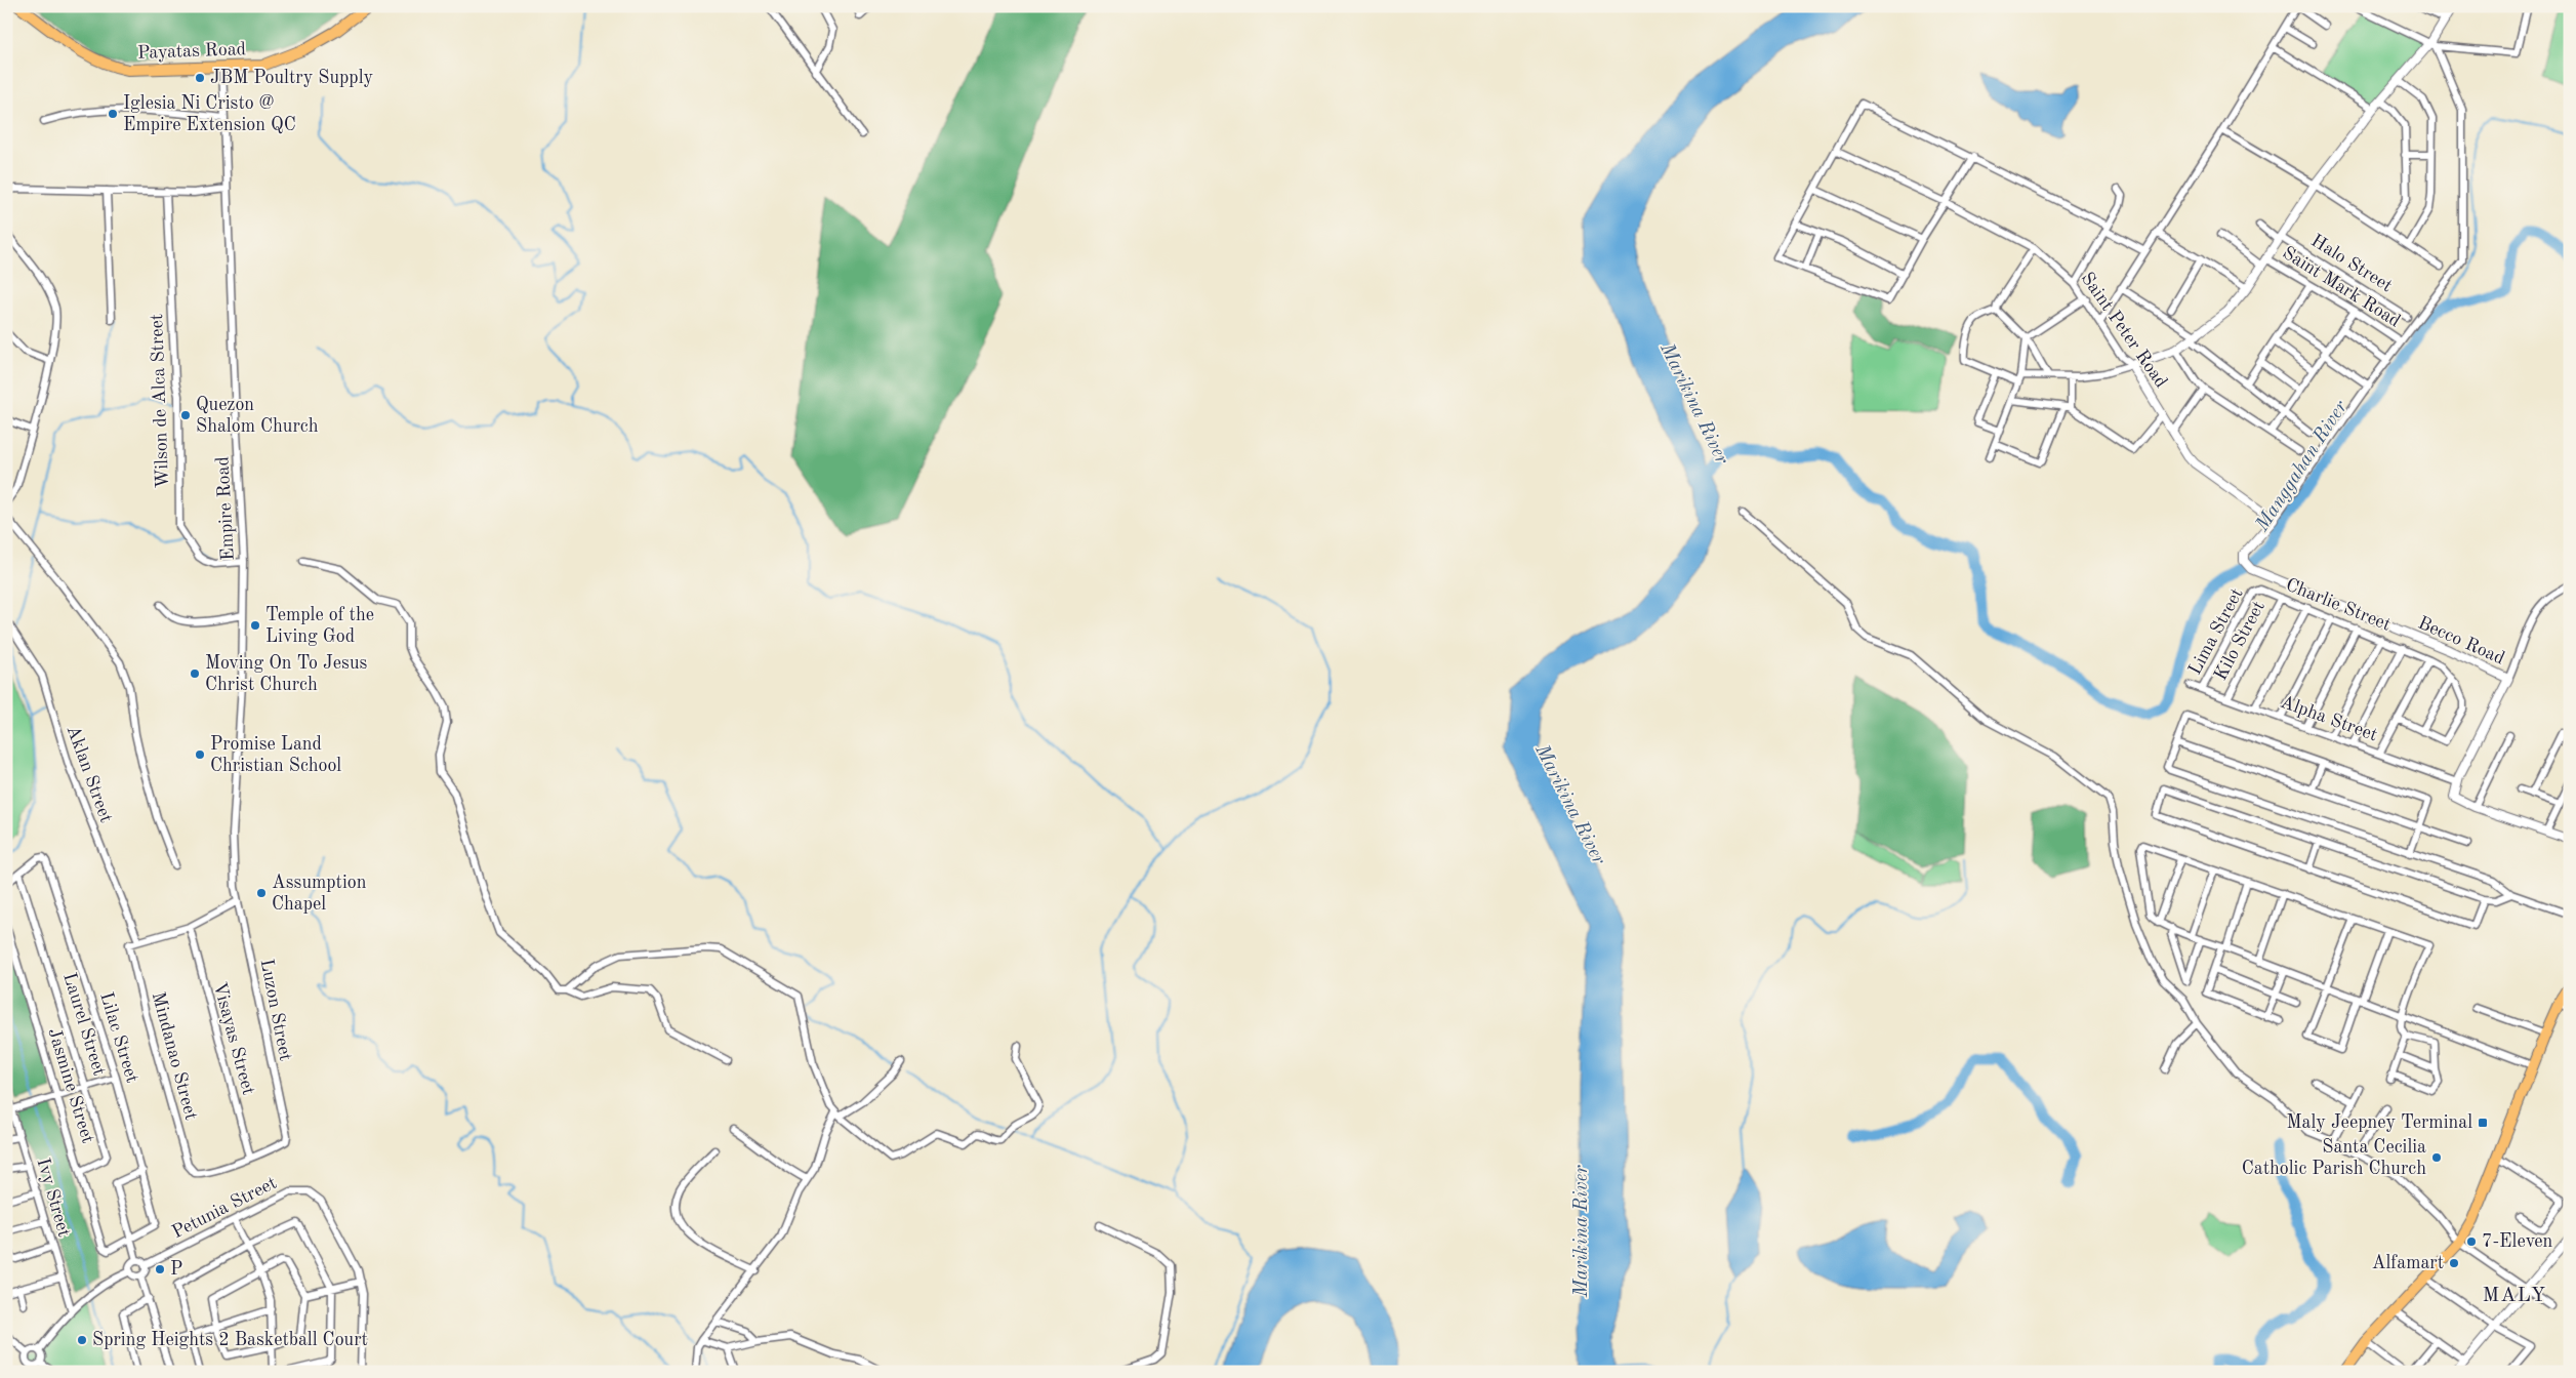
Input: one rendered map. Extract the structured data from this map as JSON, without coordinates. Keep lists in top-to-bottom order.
{
  "streets": {
    "main road": ["Payatas Road"],
    "street": [
      "Halo Street",
      "Saint Mark Road",
      "Saint Peter Road",
      "Wilson de Alca Street",
      "Empire Road",
      "Charlie Street",
      "Lima Street",
      "Kilo Street",
      "Becco Road",
      "Alpha Street",
      "Aklan Street",
      "Luzon Street",
      "Laurel Street",
      "Lilac Street",
      "Visayas Street",
      "Mindanao Street",
      "Jasmine Street",
      "Ivy Street",
      "Petunia Street"
    ]
  },
  "crossings": [
    ["Payatas Road", "Empire Road"],
    ["Saint Peter Road", "Becco Road"],
    ["Wilson de Alca Street", "Empire Road"],
    ["Empire Road", "Luzon Street"],
    ["Charlie Street", "Lima Street"],
    ["Charlie Street", "Kilo Street"],
    ["Lima Street", "Alpha Street"],
    ["Kilo Street", "Alpha Street"],
    ["Becco Road", "Alpha Street"],
    ["Aklan Street", "Mindanao Street"],
    ["Luzon Street", "Visayas Street"],
    ["Luzon Street", "Mindanao Street"],
    ["Laurel Street", "Lilac Street"],
    ["Laurel Street", "Jasmine Street"],
    ["Lilac Street", "Jasmine Street"],
    ["Visayas Street", "Mindanao Street"]
  ],
  "districts": ["MALY"],
  "water": ["Marikina River", "Manggahan River"],
  "places": {
    "other": [
      "JBM Poultry Supply",
      "Iglesia Ni Cristo @ Empire Extension QC",
      "Quezon Shalom Church",
      "Temple of the Living God",
      "Moving On To Jesus Christ Church",
      "Promise Land Christian School",
      "Assumption Chapel",
      "Santa Cecilia Catholic Parish Church",
      "7-Eleven",
      "Alfamart",
      "P",
      "Spring Heights 2 Basketball Court"
    ],
    "transit": ["Maly Jeepney Terminal"]
  }
}
